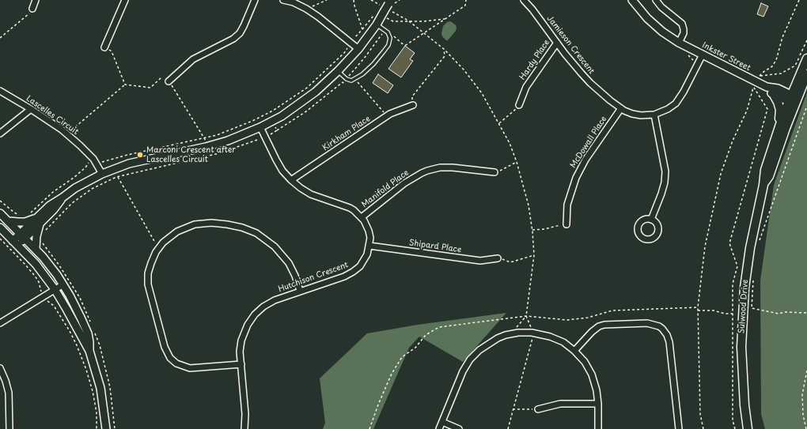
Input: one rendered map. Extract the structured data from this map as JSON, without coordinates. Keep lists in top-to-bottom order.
{
  "streets": {
    "main road": ["Sulwood Drive"],
    "street": [
      "Jamieson Crescent",
      "Inkster Street",
      "Hardy Place",
      "Lascelles Circuit",
      "Kirkham Place",
      "McDowall Place",
      "Manifold Place",
      "Shipard Place",
      "Hutchison Crescent"
    ]
  },
  "crossings": [
    ["Jamieson Crescent", "Inkster Street"],
    ["Jamieson Crescent", "Hardy Place"],
    ["Jamieson Crescent", "McDowall Place"],
    ["Inkster Street", "Sulwood Drive"],
    ["Kirkham Place", "Hutchison Crescent"],
    ["Manifold Place", "Hutchison Crescent"],
    ["Shipard Place", "Hutchison Crescent"]
  ],
  "places": ["Marconi Crescent after Lascelles Circuit"]
}
